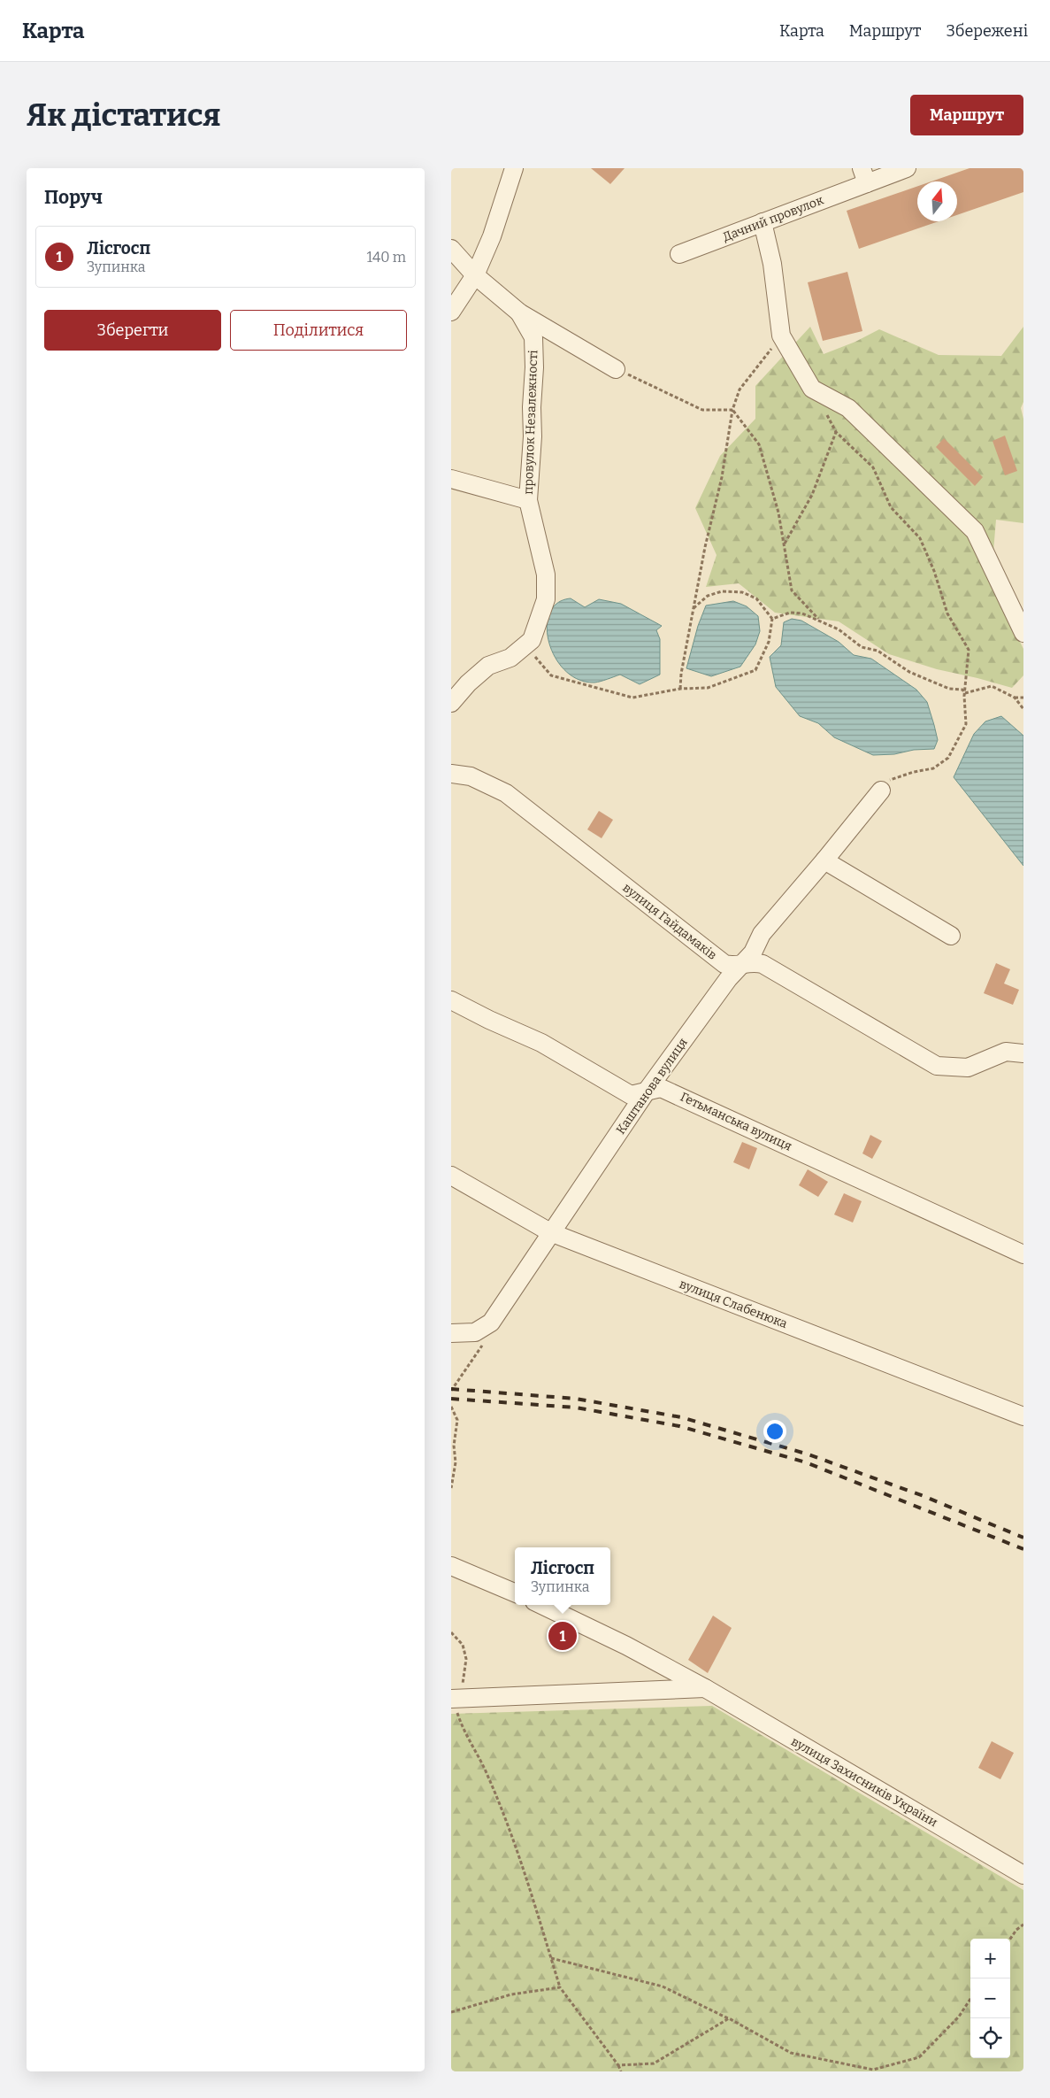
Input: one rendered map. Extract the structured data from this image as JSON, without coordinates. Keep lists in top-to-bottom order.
{
  "streets": {
    "street": [
      "Дачний провулок",
      "провулок Незалежності",
      "вулиця Гайдамаків",
      "Каштанова вулиця",
      "Гетьманська вулиця",
      "вулиця Слабенюка",
      "вулиця Захисників України"
    ]
  },
  "crossings": [
    ["вулиця Гайдамаків", "Каштанова вулиця"],
    ["Каштанова вулиця", "Гетьманська вулиця"],
    ["Каштанова вулиця", "вулиця Слабенюка"]
  ],
  "north": "top",
  "page": {
    "header": "Карта",
    "nav": ["Карта", "Маршрут", "Збережені"],
    "buttons": [
      "Маршрут",
      ["Зберегти", "Поділитися"]
    ],
    "title": "Як дістатися",
    "heading": "Поруч",
    "list": [
      {
        "mark": "1",
        "name": "Лісгосп",
        "note": "Зупинка",
        "value": "140 m"
      }
    ],
    "popup": ["Лісгосп", "Зупинка"],
    "pins": "1",
    "map_buttons": ["+", "−"]
  }
}
